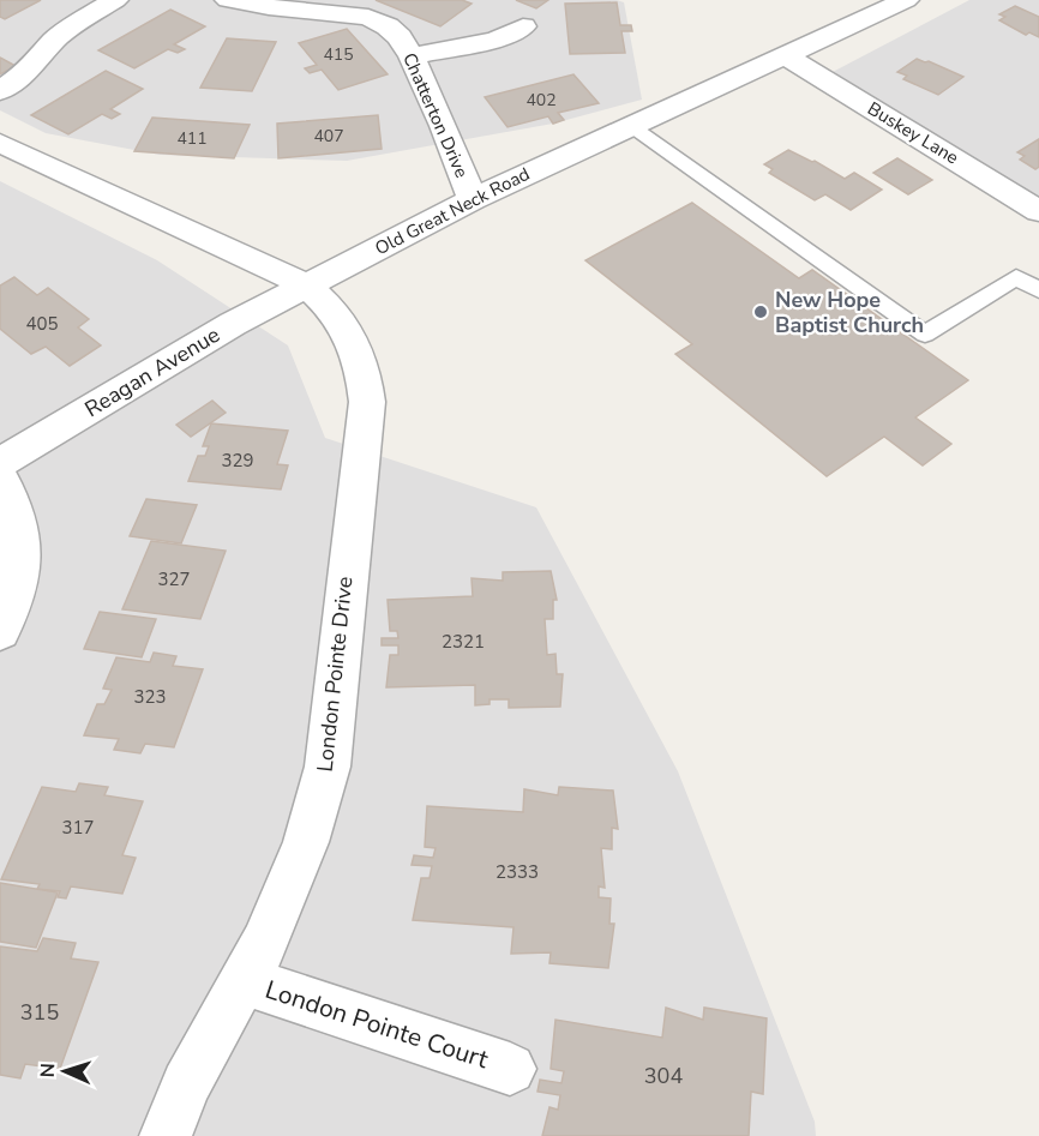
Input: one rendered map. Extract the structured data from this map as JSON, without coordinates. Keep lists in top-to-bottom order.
{
  "streets": {
    "street": [
      "Chatterton Drive",
      "Buskey Lane",
      "Old Great Neck Road",
      "Reagan Avenue",
      "London Pointe Drive",
      "London Pointe Court"
    ]
  },
  "crossings": [
    ["Chatterton Drive", "Old Great Neck Road"],
    ["Buskey Lane", "Old Great Neck Road"],
    ["Old Great Neck Road", "Reagan Avenue"],
    ["Old Great Neck Road", "London Pointe Drive"],
    ["Reagan Avenue", "London Pointe Drive"],
    ["London Pointe Drive", "London Pointe Court"]
  ],
  "places": ["New Hope Baptist Church"],
  "house_numbers": [
    "415",
    "402",
    "407",
    "411",
    "405",
    "329",
    "327",
    "2321",
    "323",
    "317",
    "2333",
    "315",
    "304"
  ],
  "north": "left"
}
